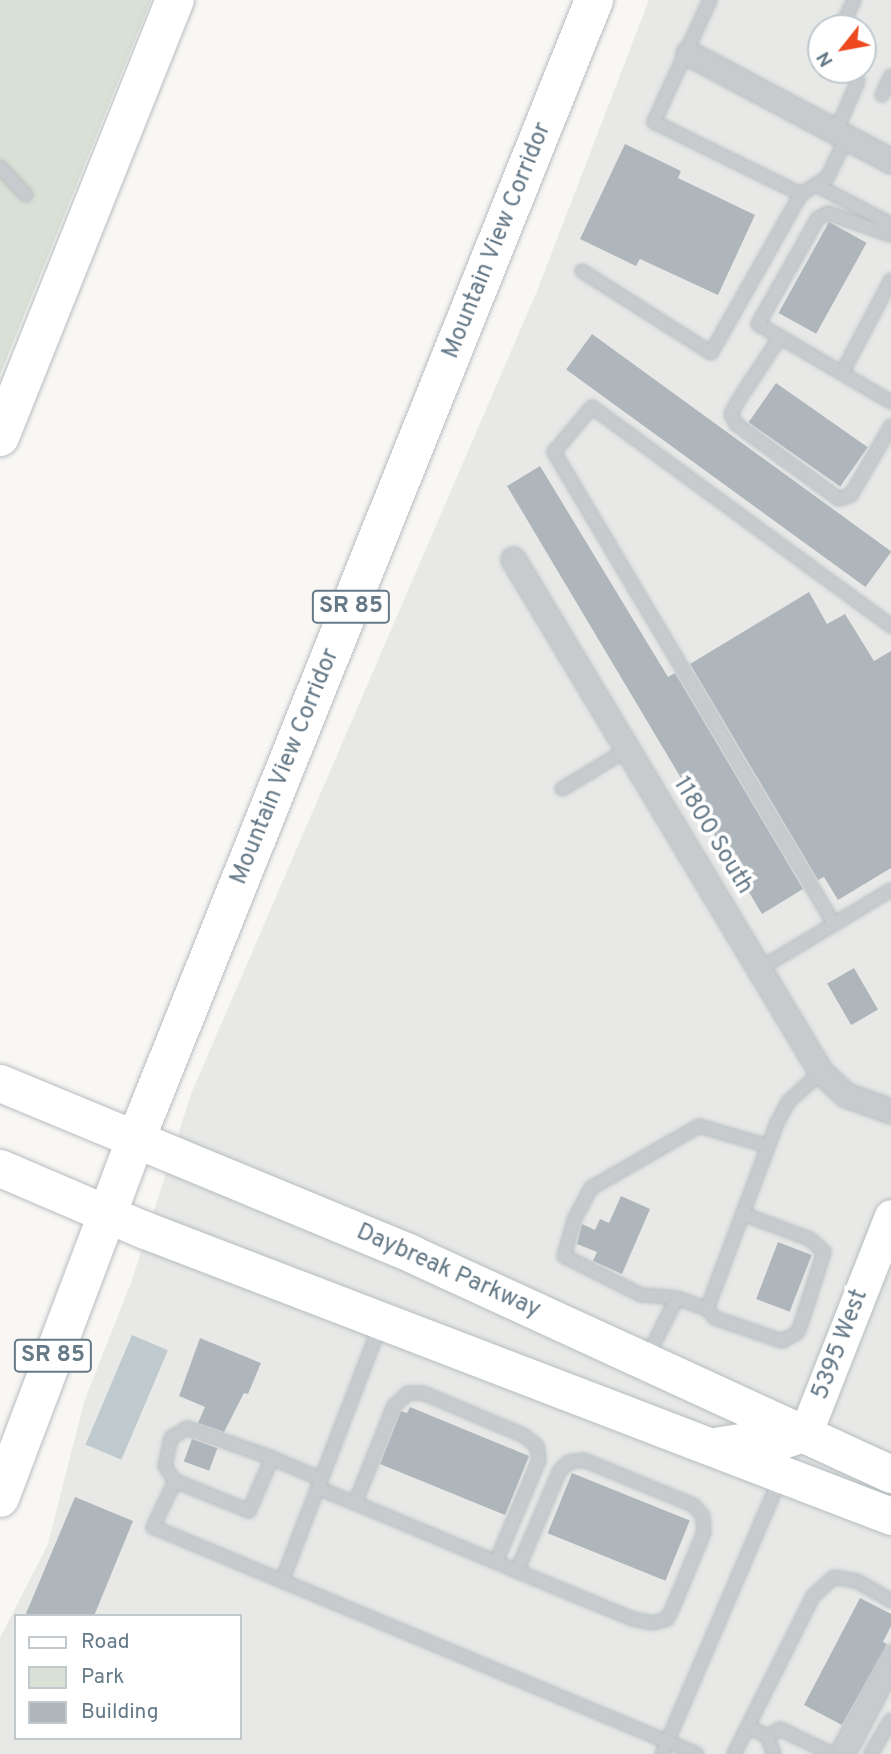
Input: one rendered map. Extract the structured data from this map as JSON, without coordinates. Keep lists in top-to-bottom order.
{
  "streets": {
    "highway": ["Mountain View Corridor", "SR 85"],
    "main road": ["Daybreak Parkway"],
    "street": ["11800 South", "5395 West"]
  },
  "crossings": [
    ["Mountain View Corridor", "Daybreak Parkway"],
    ["Daybreak Parkway", "5395 West"]
  ],
  "legend": ["Road", "Park", "Building"],
  "north": "bottom left"
}
